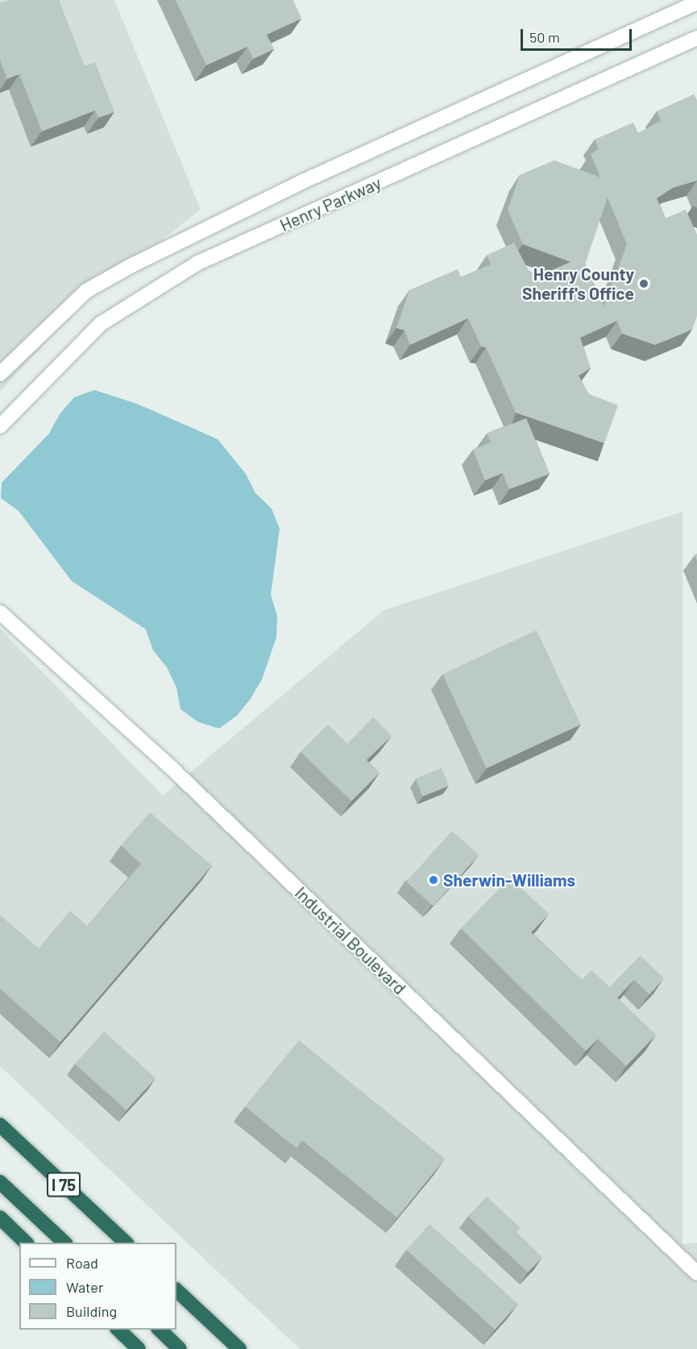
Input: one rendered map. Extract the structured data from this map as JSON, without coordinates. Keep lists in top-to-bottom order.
{
  "streets": {
    "highway": ["I 75"],
    "street": ["Henry Parkway", "Industrial Boulevard"]
  },
  "places": ["Henry County Sheriff's Office", "Sherwin-Williams"],
  "legend": ["Road", "Water", "Building"],
  "scale_bar": "50 m"
}
